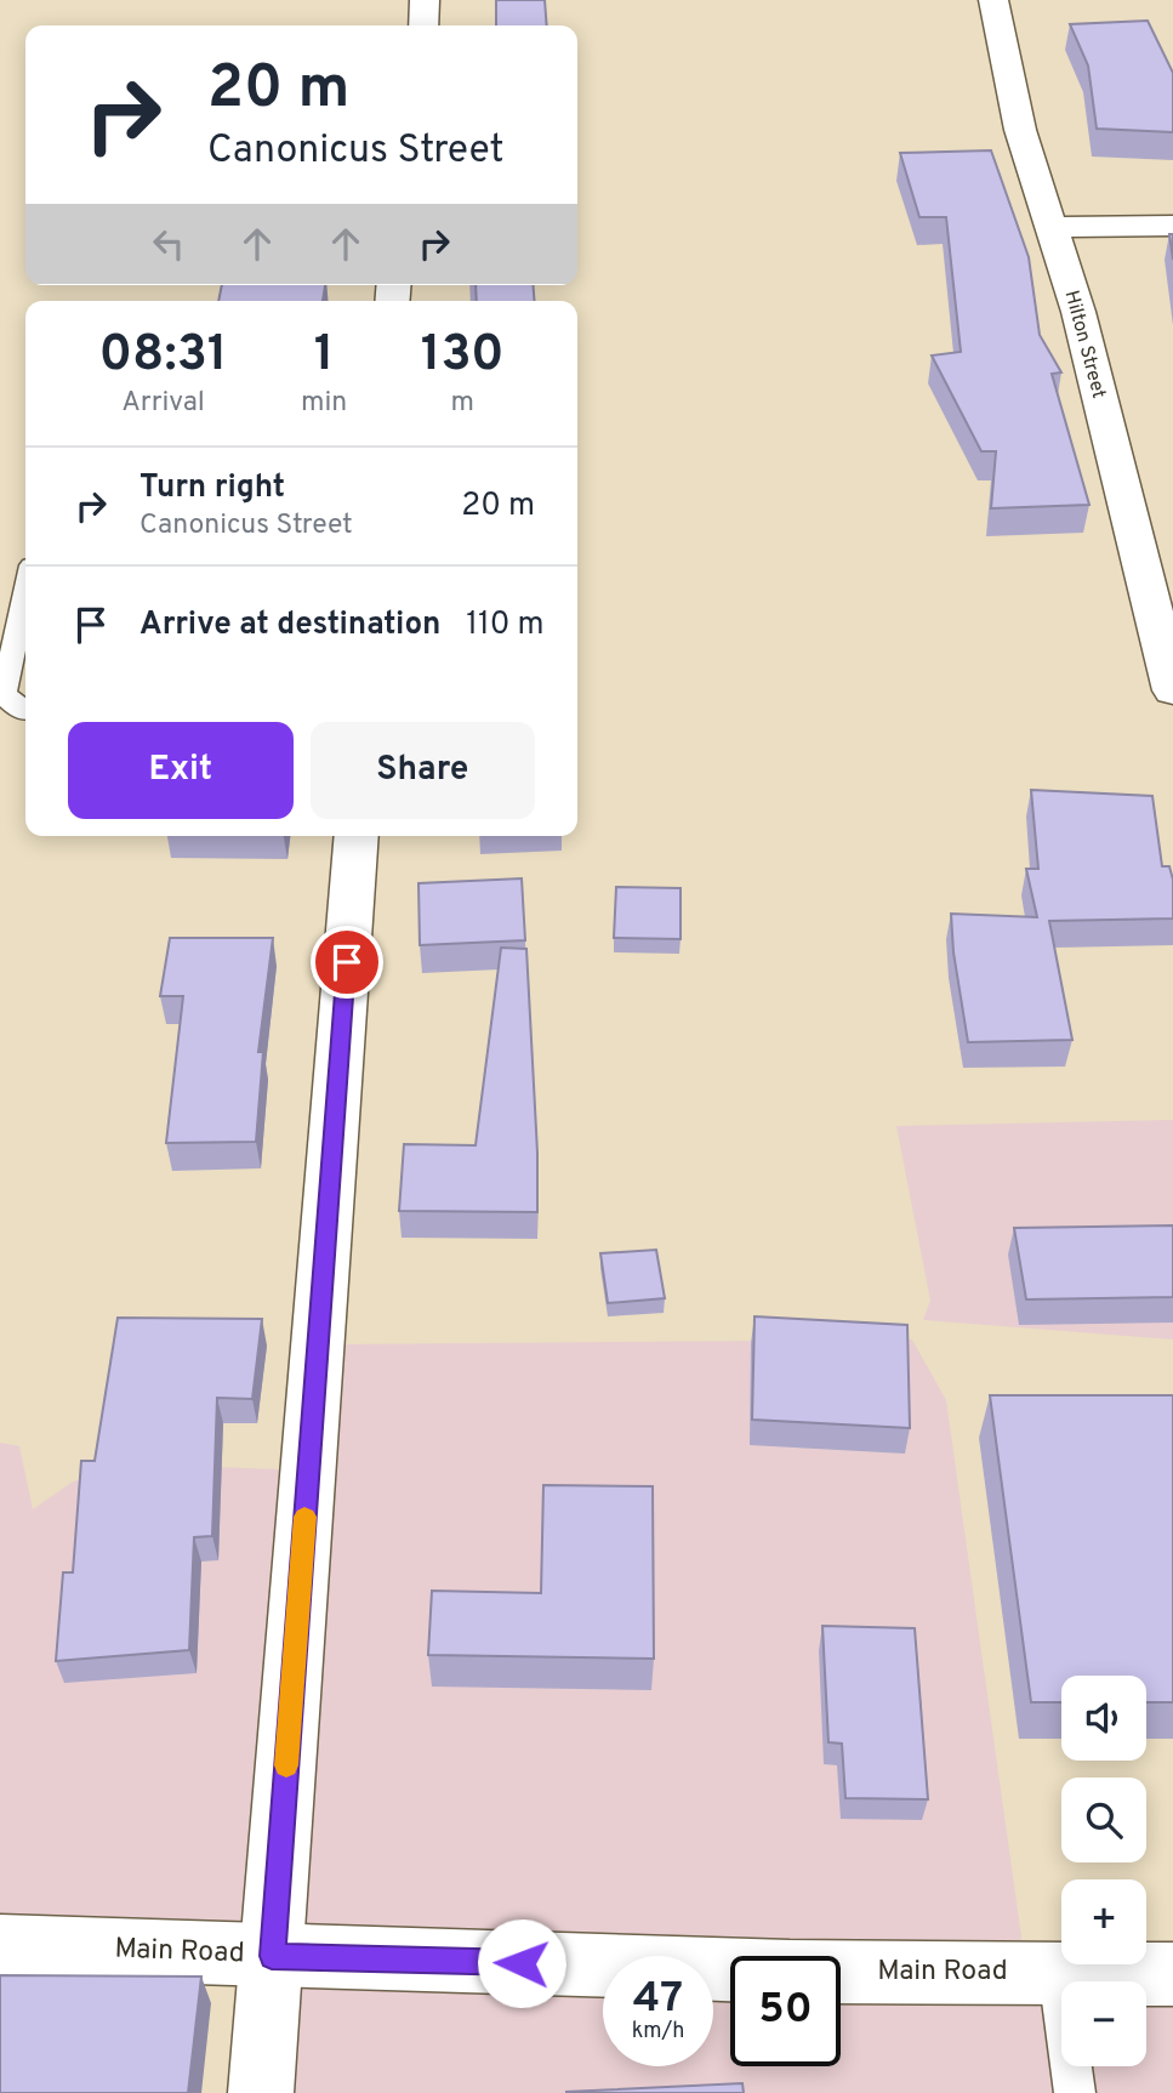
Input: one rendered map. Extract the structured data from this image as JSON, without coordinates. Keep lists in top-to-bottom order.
{
  "streets": {
    "street": ["Hilton Street", "Main Road"]
  },
  "page": {
    "turn": ["20 m", "Canonicus Street"],
    "eta": [
      "08:31",
      "Arrival",
      "1",
      "min",
      "130",
      "m"
    ],
    "list": [
      {
        "name": "Turn right",
        "note": "Canonicus Street",
        "value": "20 m"
      },
      {
        "name": "Arrive at destination",
        "value": "110 m"
      }
    ],
    "buttons": ["Exit", "Share"],
    "map_buttons": ["+", "−"],
    "speed": "47 km/h",
    "limit": "50"
  }
}
